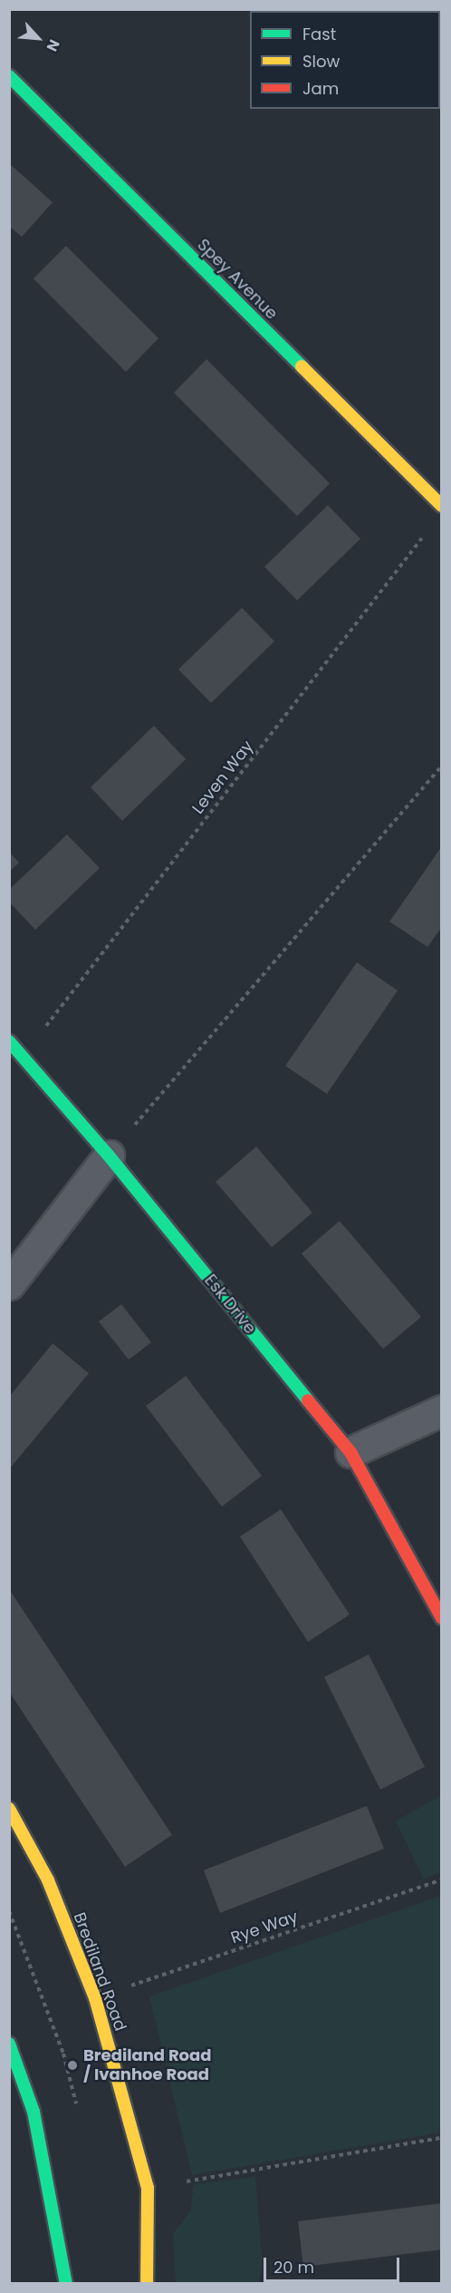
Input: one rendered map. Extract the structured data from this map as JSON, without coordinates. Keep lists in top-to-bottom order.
{
  "streets": {
    "street": ["Spey Avenue", "Esk Drive", "Brediland Road"],
    "path": ["Leven Way", "Rye Way"]
  },
  "crossings": [
    ["Leven Way", "Esk Drive"],
    ["Rye Way", "Brediland Road"]
  ],
  "places": ["Brediland Road / Ivanhoe Road"],
  "legend": ["Fast", "Slow", "Jam"],
  "scale_bar": "20 m",
  "north": "bottom right"
}
